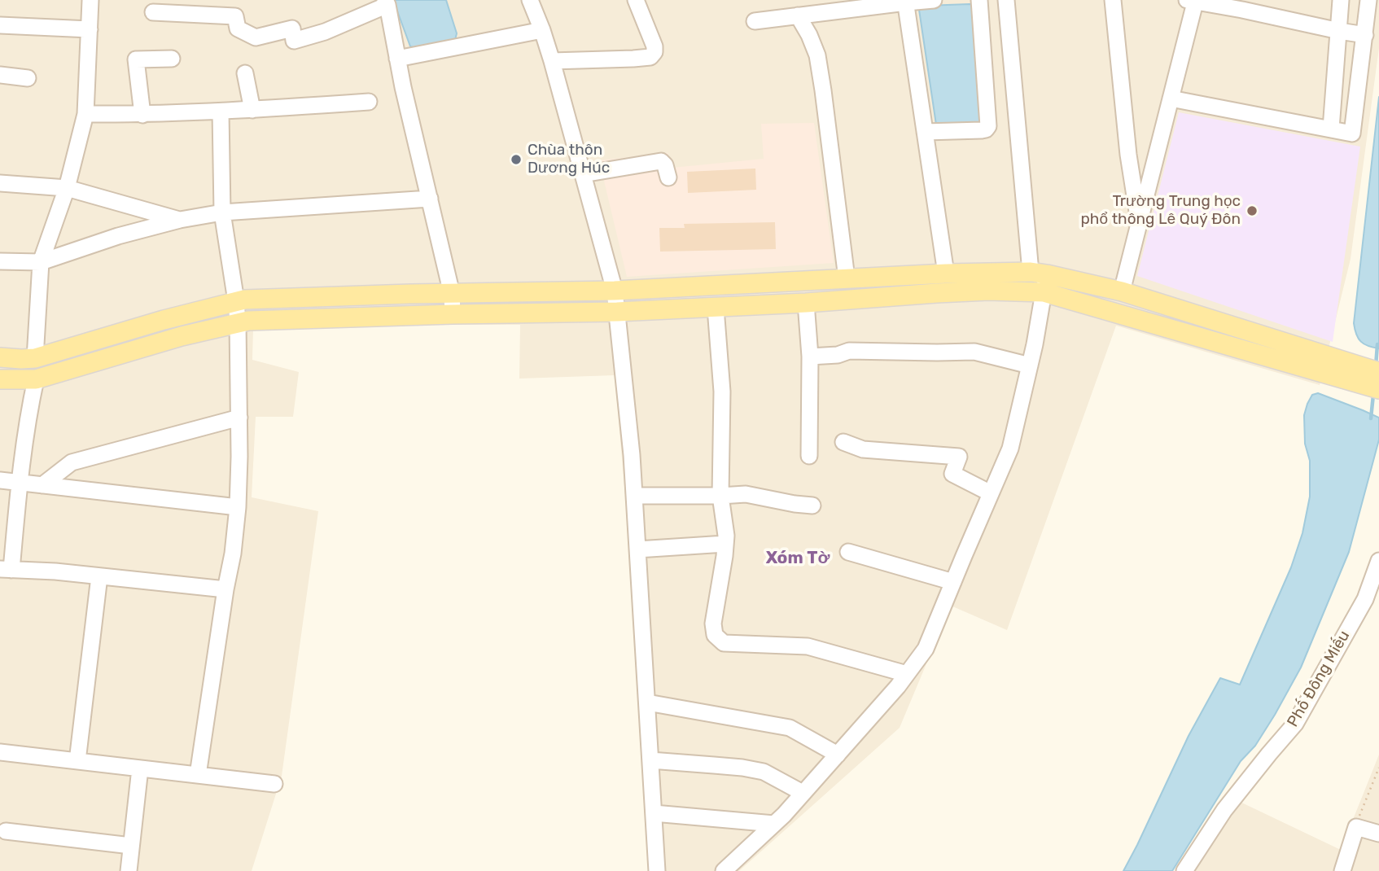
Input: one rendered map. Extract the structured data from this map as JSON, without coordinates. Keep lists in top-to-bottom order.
{
  "streets": {
    "street": ["Phố Đông Miếu"]
  },
  "districts": ["Xóm Tờ"],
  "places": ["Chùa thôn Dương Húc", "Trường Trung học phổ thông Lê Quý Đôn"]
}
